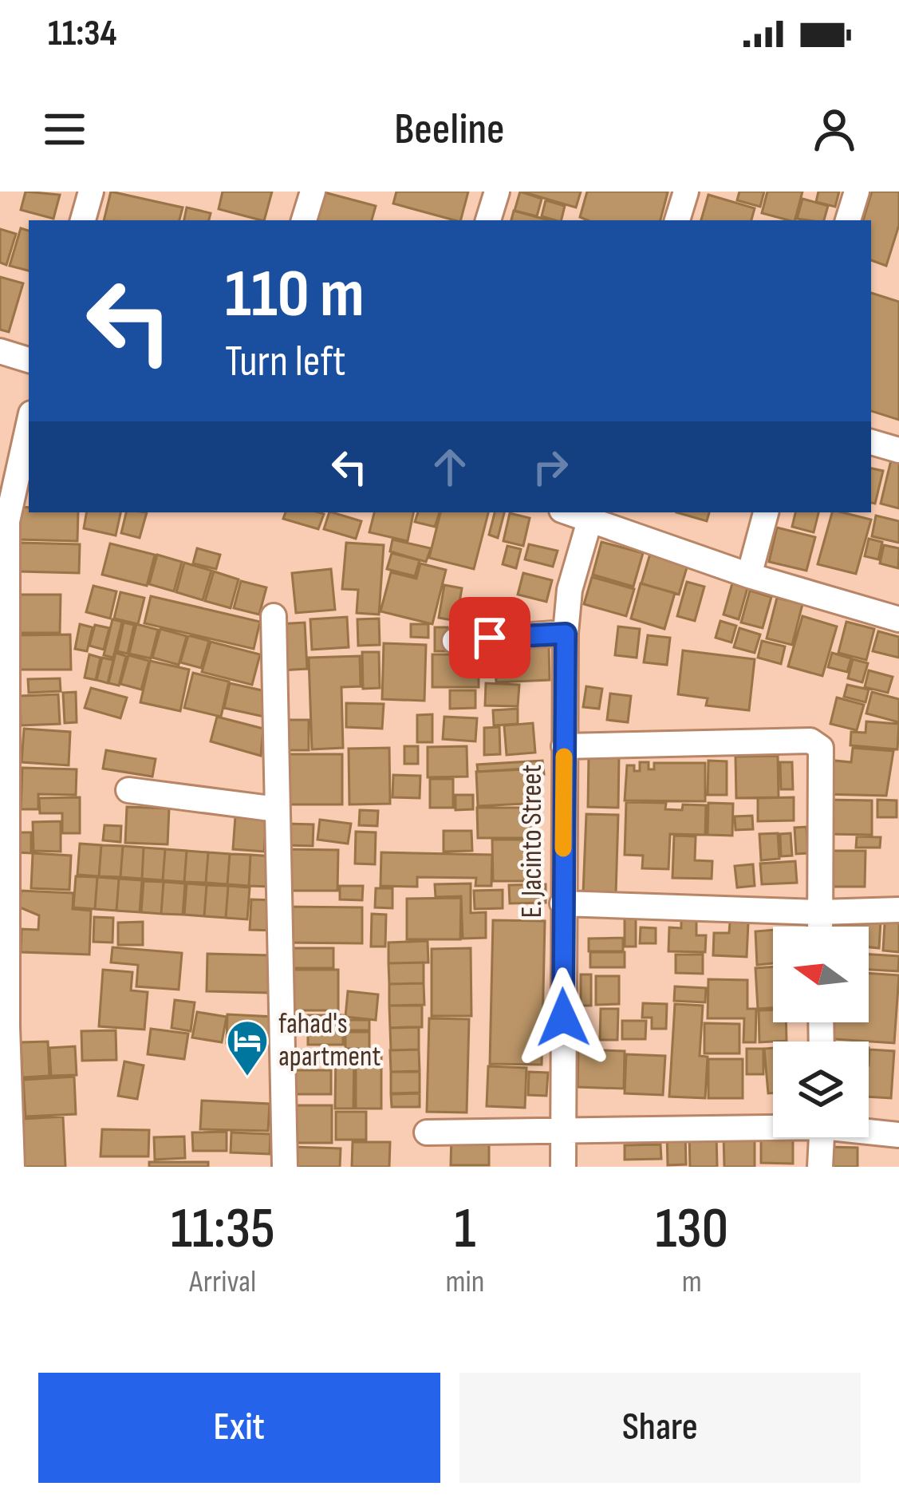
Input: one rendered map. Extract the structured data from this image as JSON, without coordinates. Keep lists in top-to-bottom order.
{
  "streets": {
    "street": ["E. Jacinto Street"]
  },
  "places": {
    "hotel": ["fahad's apartment"]
  },
  "north": "left",
  "page": {
    "status": "11:34",
    "header": "Beeline",
    "turn": ["110 m", "Turn left"],
    "eta": [
      "11:35",
      "Arrival",
      "1",
      "min",
      "130",
      "m"
    ],
    "buttons": ["Exit", "Share"]
  }
}
